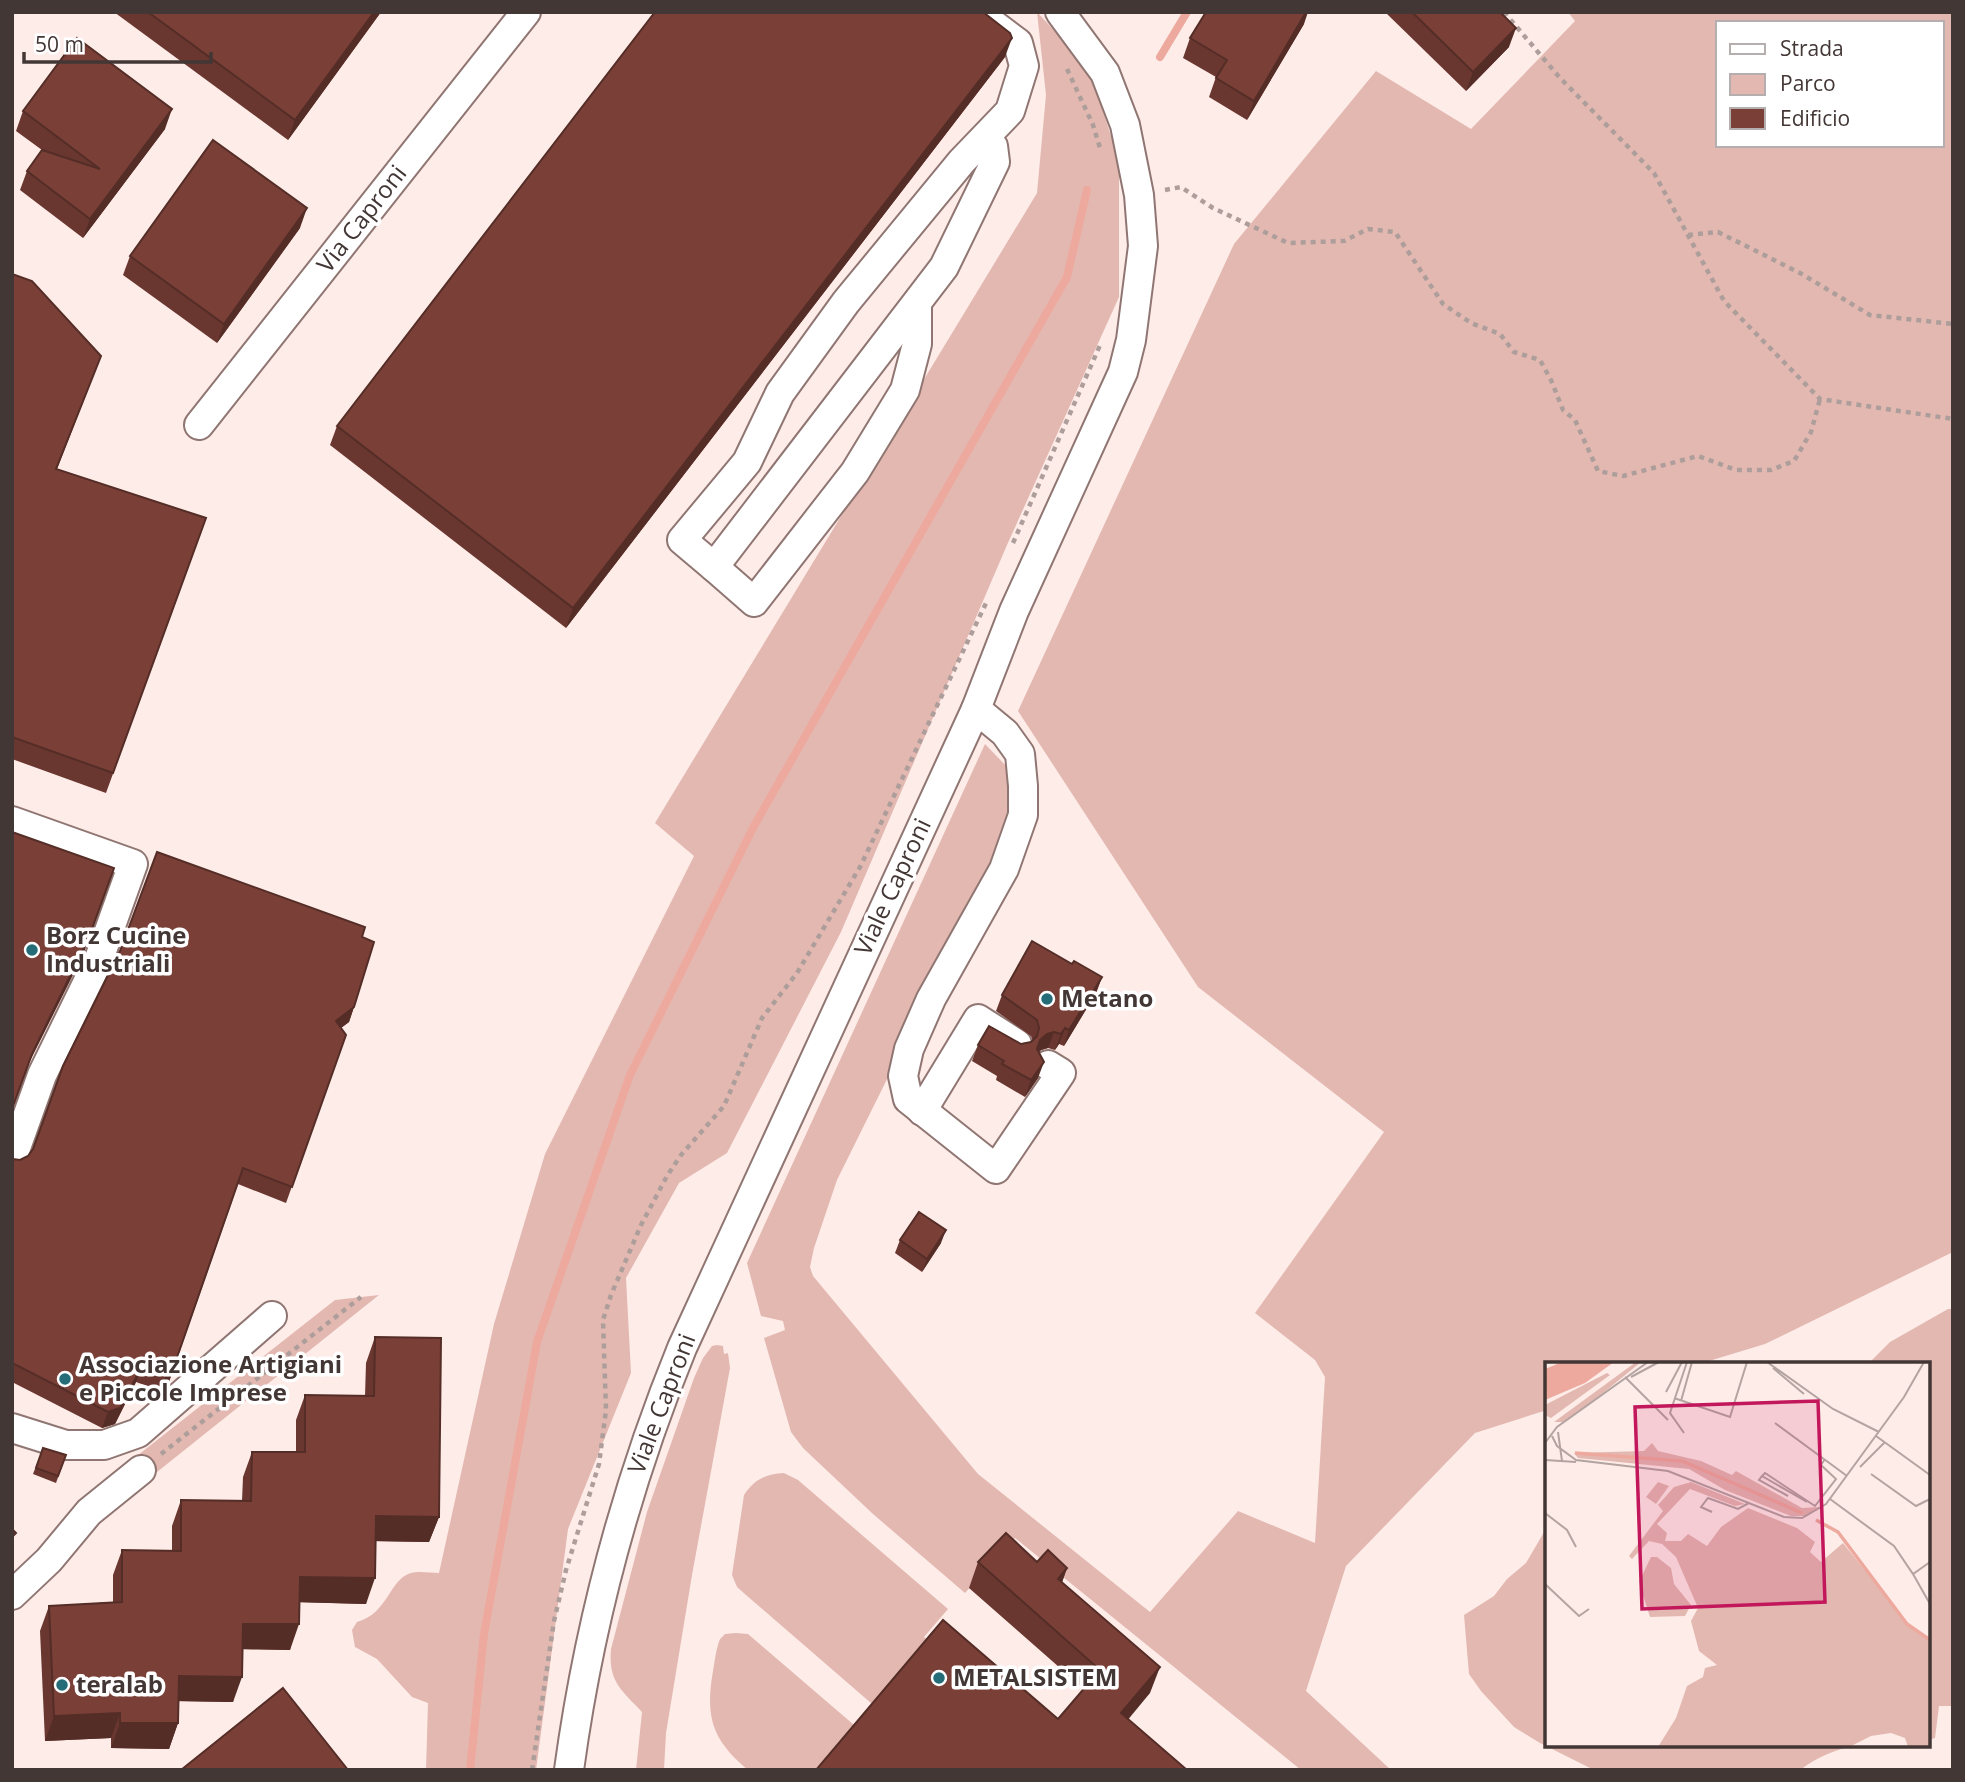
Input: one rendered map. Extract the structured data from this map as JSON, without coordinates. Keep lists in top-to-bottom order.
{
  "streets": {
    "street": ["Via Caproni", "Viale Caproni"]
  },
  "places": [
    "Borz Cucine Industriali",
    "Metano",
    "Associazione Artigiani e Piccole Imprese",
    "METALSISTEM",
    "teralab"
  ],
  "legend": ["Strada", "Parco", "Edificio"],
  "scale_bar": "50 m"
}
